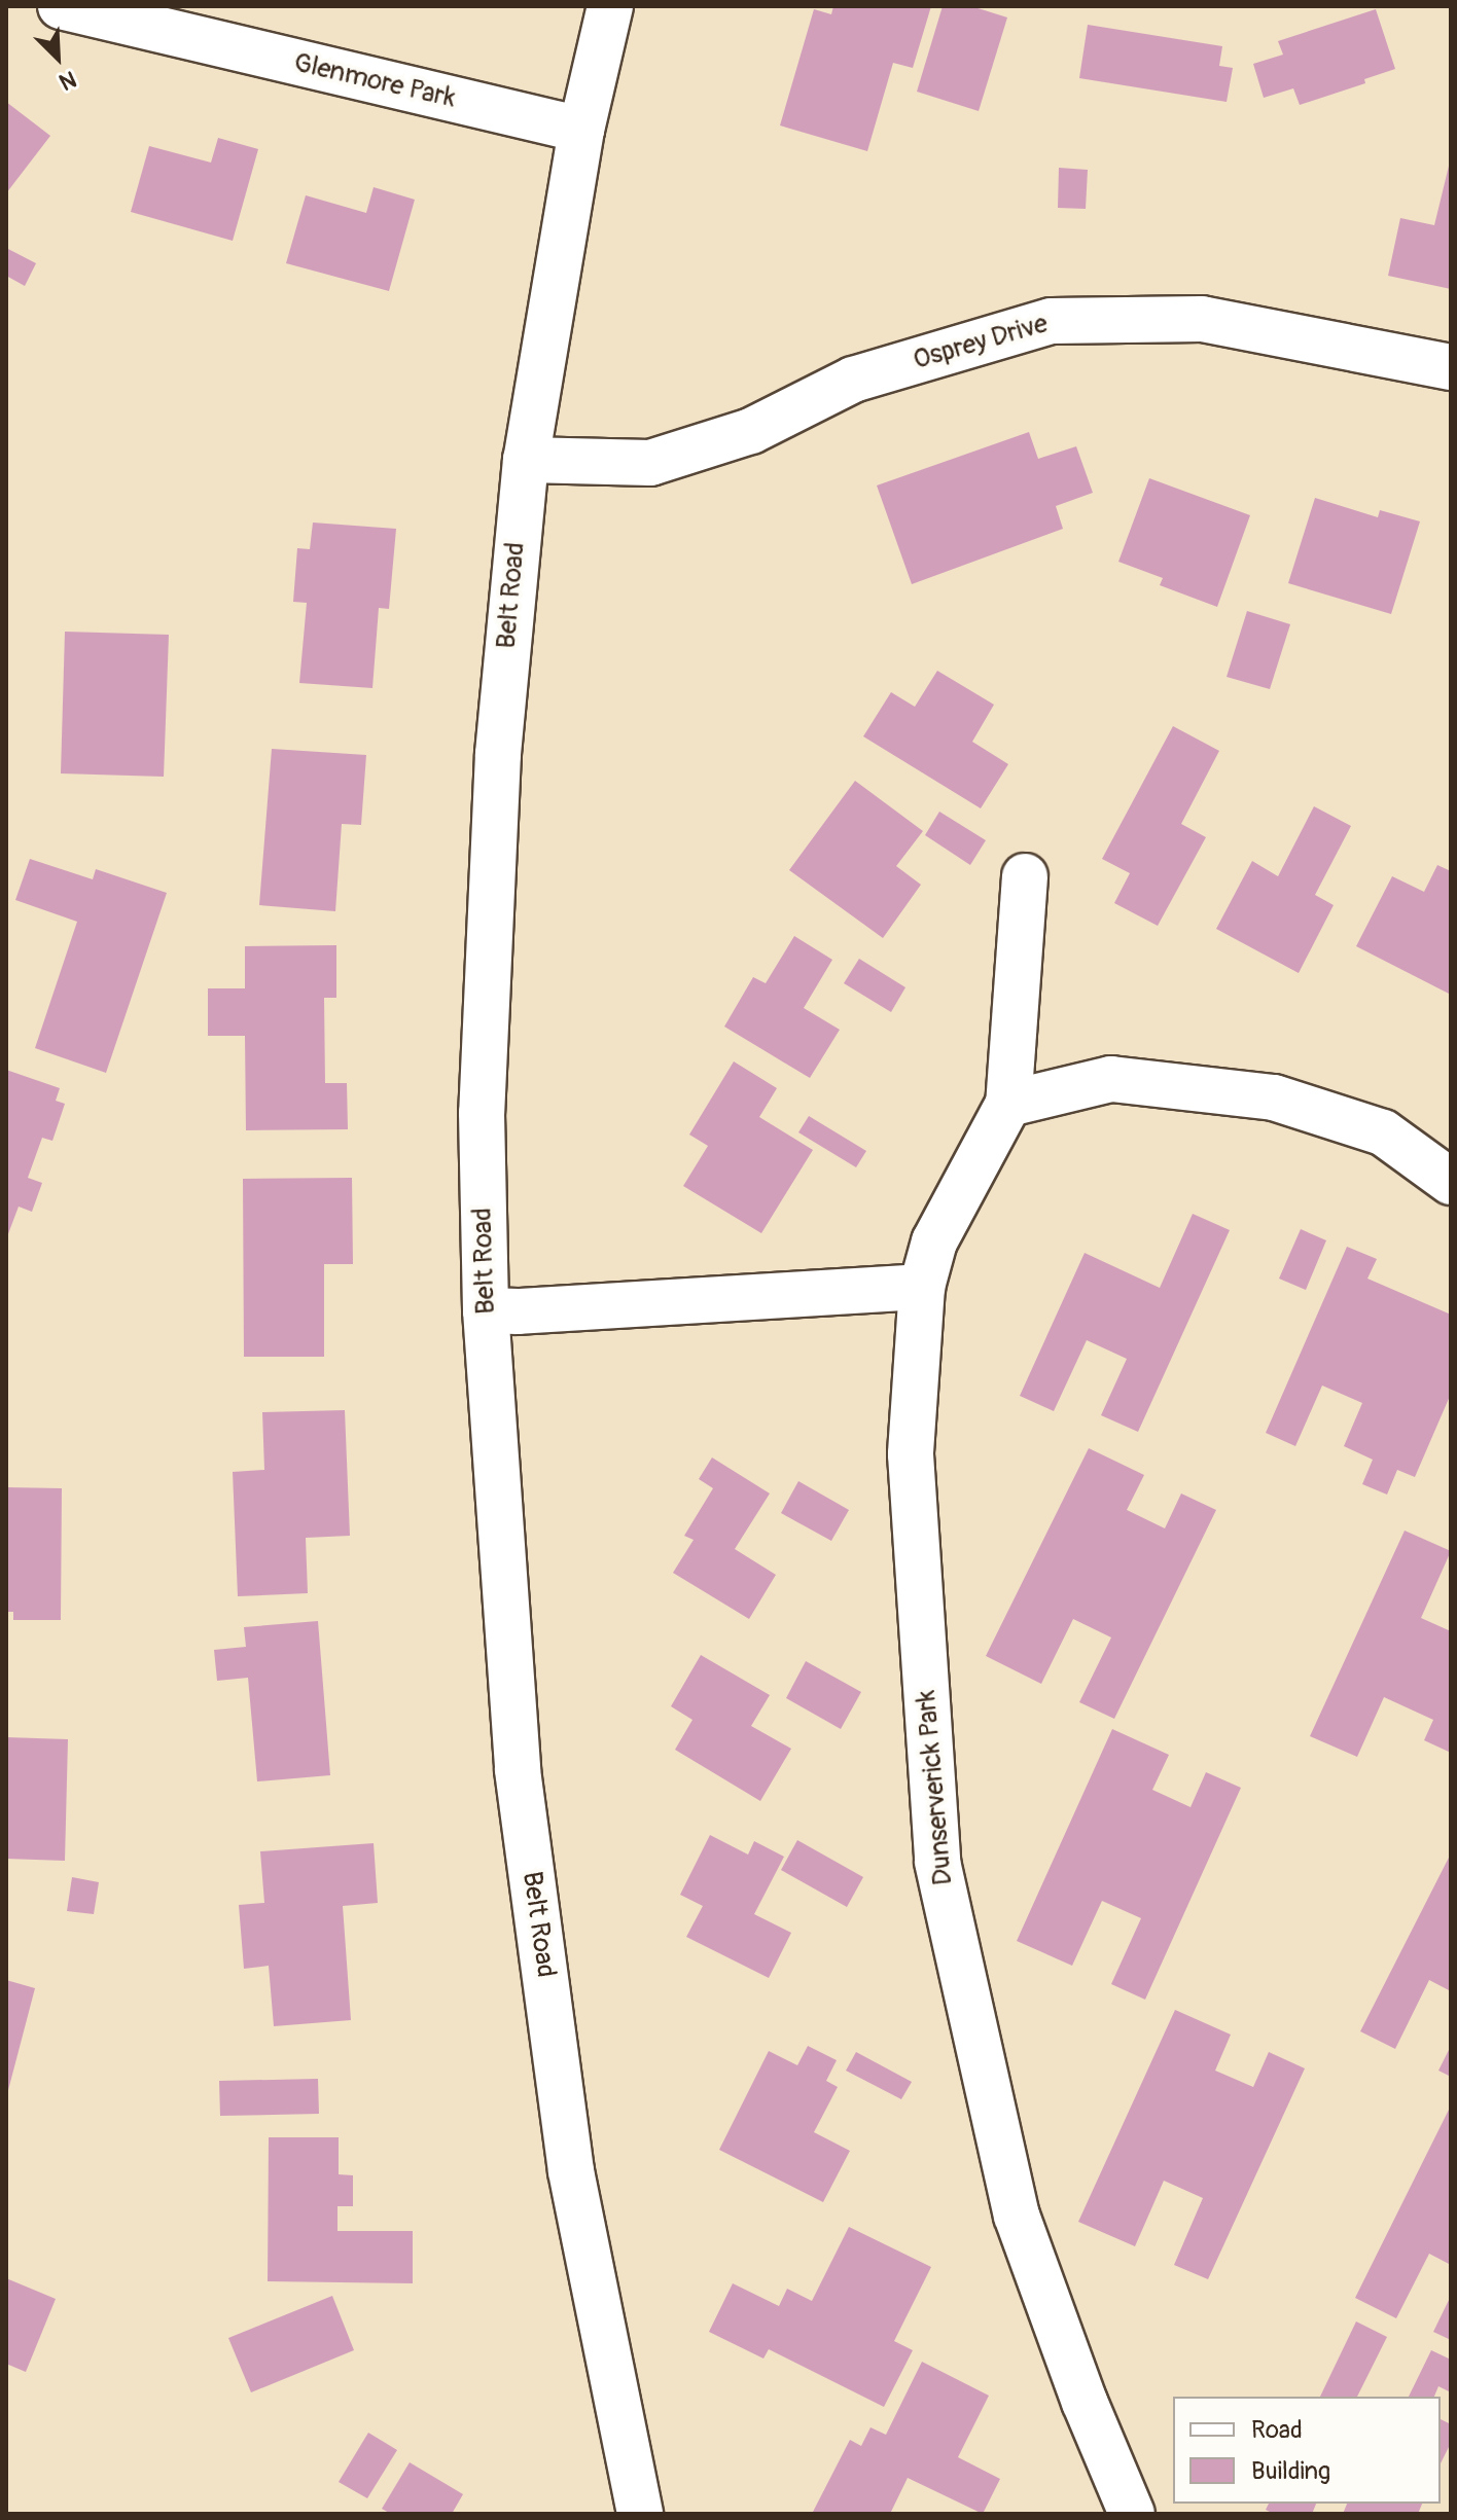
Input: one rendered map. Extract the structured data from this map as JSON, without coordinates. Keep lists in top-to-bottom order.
{
  "streets": {
    "street": [
      "Glenmore Park",
      "Osprey Drive",
      "Belt Road",
      "Dunserverick Park"
    ]
  },
  "crossings": [
    ["Glenmore Park", "Belt Road"],
    ["Osprey Drive", "Belt Road"]
  ],
  "legend": ["Road", "Building"],
  "north": "bottom right"
}
